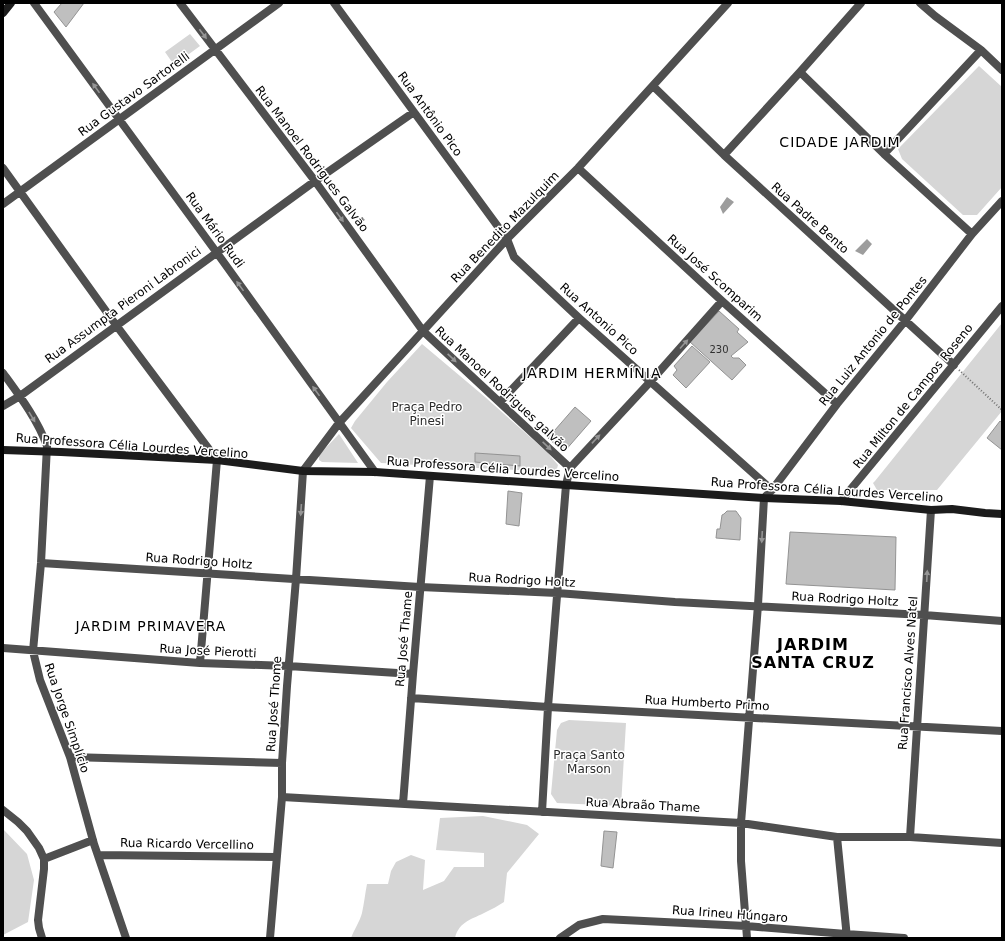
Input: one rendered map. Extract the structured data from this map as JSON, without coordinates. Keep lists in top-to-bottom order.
{
  "streets": {
    "main road": ["Rua Professora Célia Lourdes Vercelino"],
    "street": [
      "Rua Gustavo Sartorelli",
      "Rua Antônio Pico",
      "Rua Manoel Rodrigues Galvão",
      "Rua Padre Bento",
      "Rua Benedito Mazulquim",
      "Rua Mário Rudi",
      "Rua José Scomparim",
      "Rua Assumpta Pieroni Labronici",
      "Rua Antonio Pico",
      "Rua Luiz Antonio de Pontes",
      "Rua Manoel Rodrigues galvão",
      "Rua Milton de Campos Roseno",
      "Rua Rodrigo Holtz",
      "Rua José Thame",
      "Rua José Pierotti",
      "Rua Francisco Alves Natel",
      "Rua Humberto Primo",
      "Rua José Thome",
      "Rua Jorge Simplício",
      "Rua Abraão Thame",
      "Rua Ricardo Vercellino",
      "Rua Irineu Húngaro"
    ]
  },
  "crossings": [
    ["Rua Gustavo Sartorelli", "Rua Manoel Rodrigues Galvão"],
    ["Rua Gustavo Sartorelli", "Rua Mário Rudi"],
    ["Rua Antônio Pico", "Rua Benedito Mazulquim"],
    ["Rua Antônio Pico", "Rua Assumpta Pieroni Labronici"],
    ["Rua Antônio Pico", "Rua Antonio Pico"],
    ["Rua Manoel Rodrigues Galvão", "Rua Benedito Mazulquim"],
    ["Rua Manoel Rodrigues Galvão", "Rua Assumpta Pieroni Labronici"],
    ["Rua Manoel Rodrigues Galvão", "Rua Manoel Rodrigues galvão"],
    ["Rua Padre Bento", "Rua Benedito Mazulquim"],
    ["Rua Padre Bento", "Rua Luiz Antonio de Pontes"],
    ["Rua Padre Bento", "Rua Milton de Campos Roseno"],
    ["Rua Benedito Mazulquim", "Rua Mário Rudi"],
    ["Rua Benedito Mazulquim", "Rua José Scomparim"],
    ["Rua Benedito Mazulquim", "Rua Antonio Pico"],
    ["Rua Benedito Mazulquim", "Rua Manoel Rodrigues galvão"],
    ["Rua Benedito Mazulquim", "Rua Professora Célia Lourdes Vercelino"],
    ["Rua Benedito Mazulquim", "Rua José Thome"],
    ["Rua Mário Rudi", "Rua Assumpta Pieroni Labronici"],
    ["Rua Mário Rudi", "Rua Professora Célia Lourdes Vercelino"],
    ["Rua José Scomparim", "Rua Luiz Antonio de Pontes"],
    ["Rua Assumpta Pieroni Labronici", "Rua Jorge Simplício"],
    ["Rua Antonio Pico", "Rua Luiz Antonio de Pontes"],
    ["Rua Luiz Antonio de Pontes", "Rua Professora Célia Lourdes Vercelino"],
    ["Rua Manoel Rodrigues galvão", "Rua Professora Célia Lourdes Vercelino"],
    ["Rua Manoel Rodrigues galvão", "Rua Rodrigo Holtz"],
    ["Rua Manoel Rodrigues galvão", "Rua Humberto Primo"],
    ["Rua Manoel Rodrigues galvão", "Rua Abraão Thame"],
    ["Rua Milton de Campos Roseno", "Rua Professora Célia Lourdes Vercelino"],
    ["Rua Professora Célia Lourdes Vercelino", "Rua José Thame"],
    ["Rua Professora Célia Lourdes Vercelino", "Rua Francisco Alves Natel"],
    ["Rua Professora Célia Lourdes Vercelino", "Rua José Thome"],
    ["Rua Professora Célia Lourdes Vercelino", "Rua Jorge Simplício"],
    ["Rua Rodrigo Holtz", "Rua José Thame"],
    ["Rua Rodrigo Holtz", "Rua Francisco Alves Natel"],
    ["Rua Rodrigo Holtz", "Rua José Thome"],
    ["Rua Rodrigo Holtz", "Rua Jorge Simplício"],
    ["Rua José Thame", "Rua José Pierotti"],
    ["Rua José Thame", "Rua Humberto Primo"],
    ["Rua José Thame", "Rua Abraão Thame"],
    ["Rua José Pierotti", "Rua José Thome"],
    ["Rua José Pierotti", "Rua Jorge Simplício"],
    ["Rua Francisco Alves Natel", "Rua Humberto Primo"],
    ["Rua Francisco Alves Natel", "Rua Abraão Thame"],
    ["Rua José Thome", "Rua Abraão Thame"],
    ["Rua José Thome", "Rua Ricardo Vercellino"],
    ["Rua Jorge Simplício", "Rua Ricardo Vercellino"]
  ],
  "one_way": ["Rua Manoel Rodrigues Galvão", "Rua Mário Rudi", "Rua Manoel Rodrigues galvão"],
  "districts": [
    "CIDADE JARDIM",
    "JARDIM HERMÍNIA",
    "JARDIM PRIMAVERA",
    "JARDIM SANTA CRUZ"
  ],
  "parks": ["Praça Pedro Pinesi", "Praça Santo Marson"],
  "house_numbers": ["230"]
}
